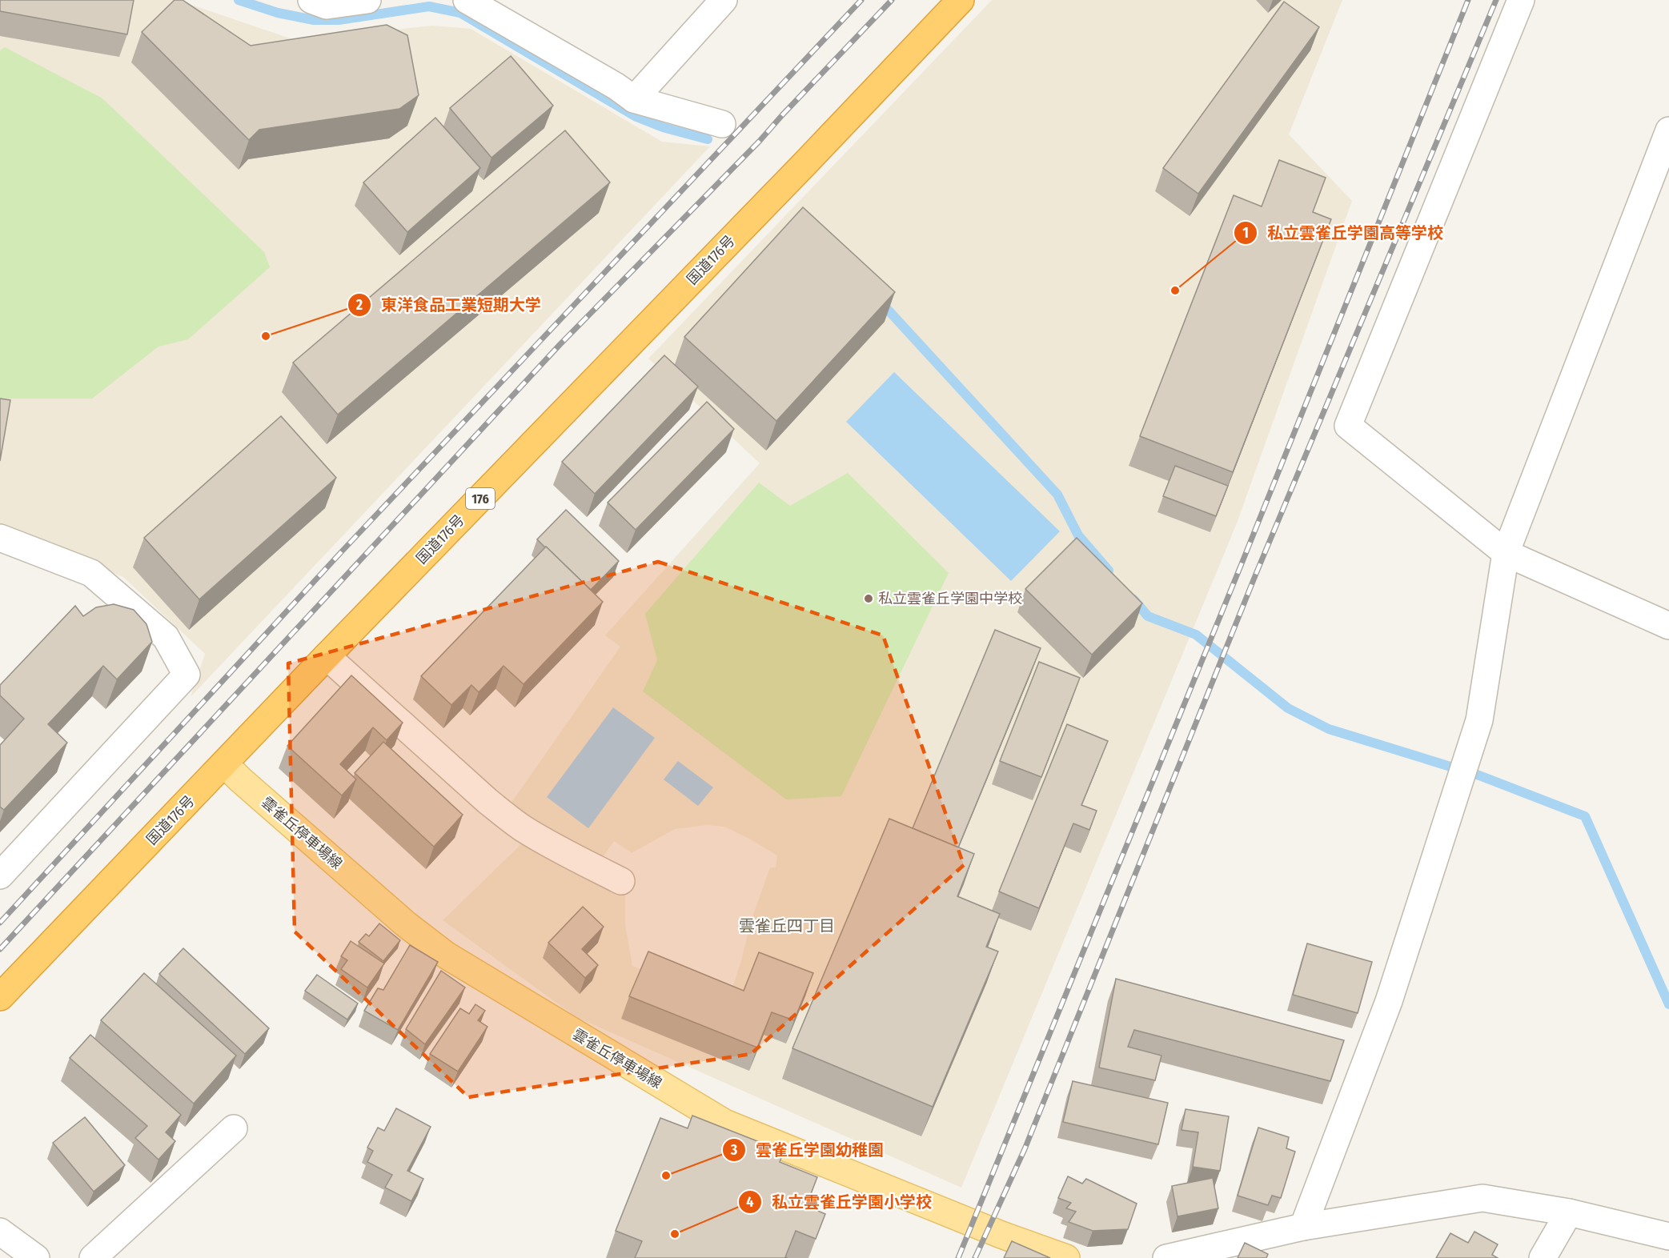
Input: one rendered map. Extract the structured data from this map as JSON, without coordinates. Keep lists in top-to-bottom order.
{
  "streets": {
    "highway": ["国道176号", "176"],
    "main road": ["雲雀丘停車場線"]
  },
  "crossings": [
    ["国道176号", "雲雀丘停車場線"]
  ],
  "districts": ["雲雀丘四丁目"],
  "places": [
    "私立雲雀丘学園高等学校",
    "東洋食品工業短期大学",
    "私立雲雀丘学園中学校",
    "雲雀丘学園幼稚園",
    "私立雲雀丘学園小学校"
  ]
}
